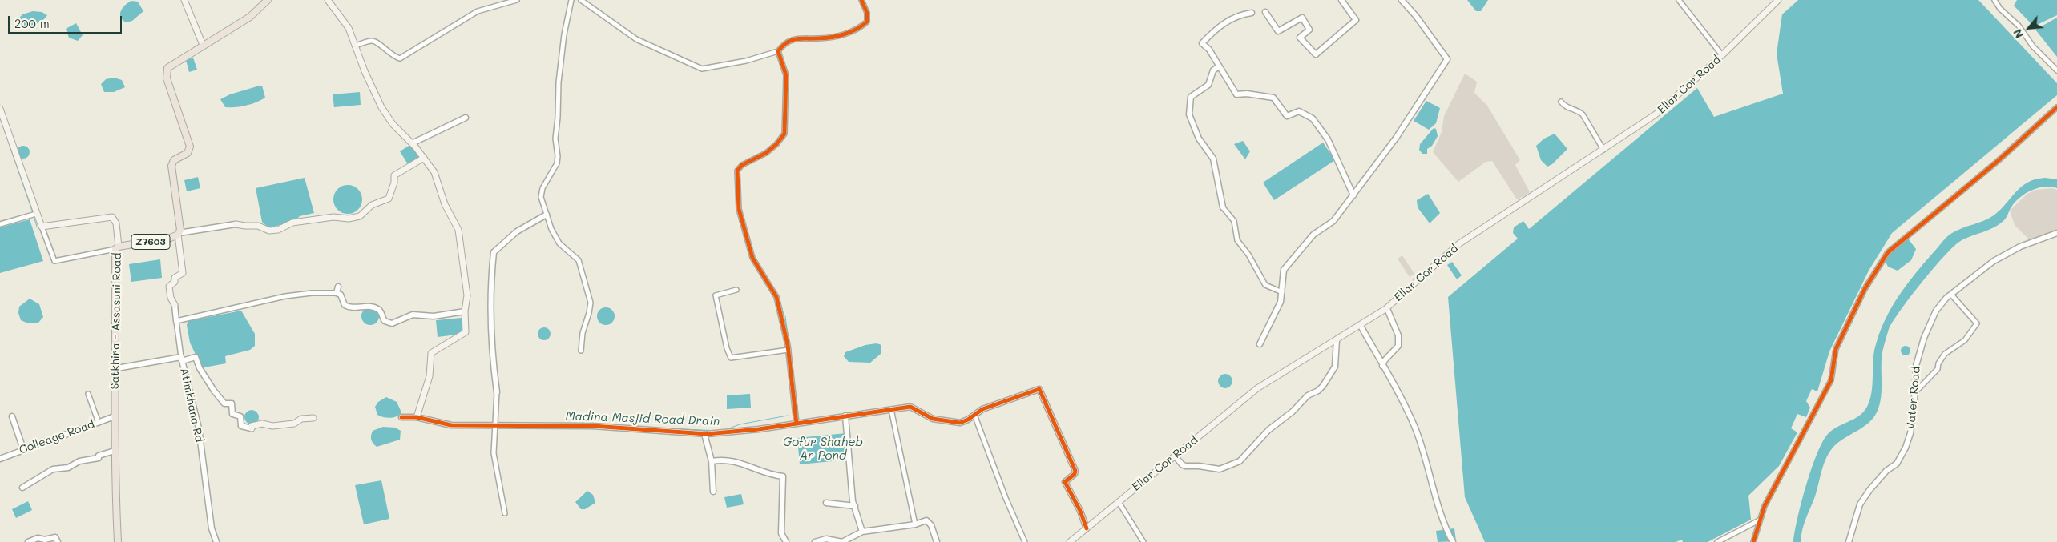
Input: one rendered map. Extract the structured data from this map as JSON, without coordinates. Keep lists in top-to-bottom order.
{
  "streets": {
    "main road": ["Ellar Cor Road", "Z7603", "Satkhira - Assasuni Road"],
    "street": ["Vater Road", "Atimkhana Rd", "Colleage Road"]
  },
  "crossings": [
    ["Z7603", "Satkhira - Assasuni Road"],
    ["Satkhira - Assasuni Road", "Atimkhana Rd"],
    ["Satkhira - Assasuni Road", "Colleage Road"]
  ],
  "water": ["Madina Masjid Road Drain", "Gofur Shaheb Ar Pond"],
  "scale_bar": "200 m",
  "north": "bottom left"
}
